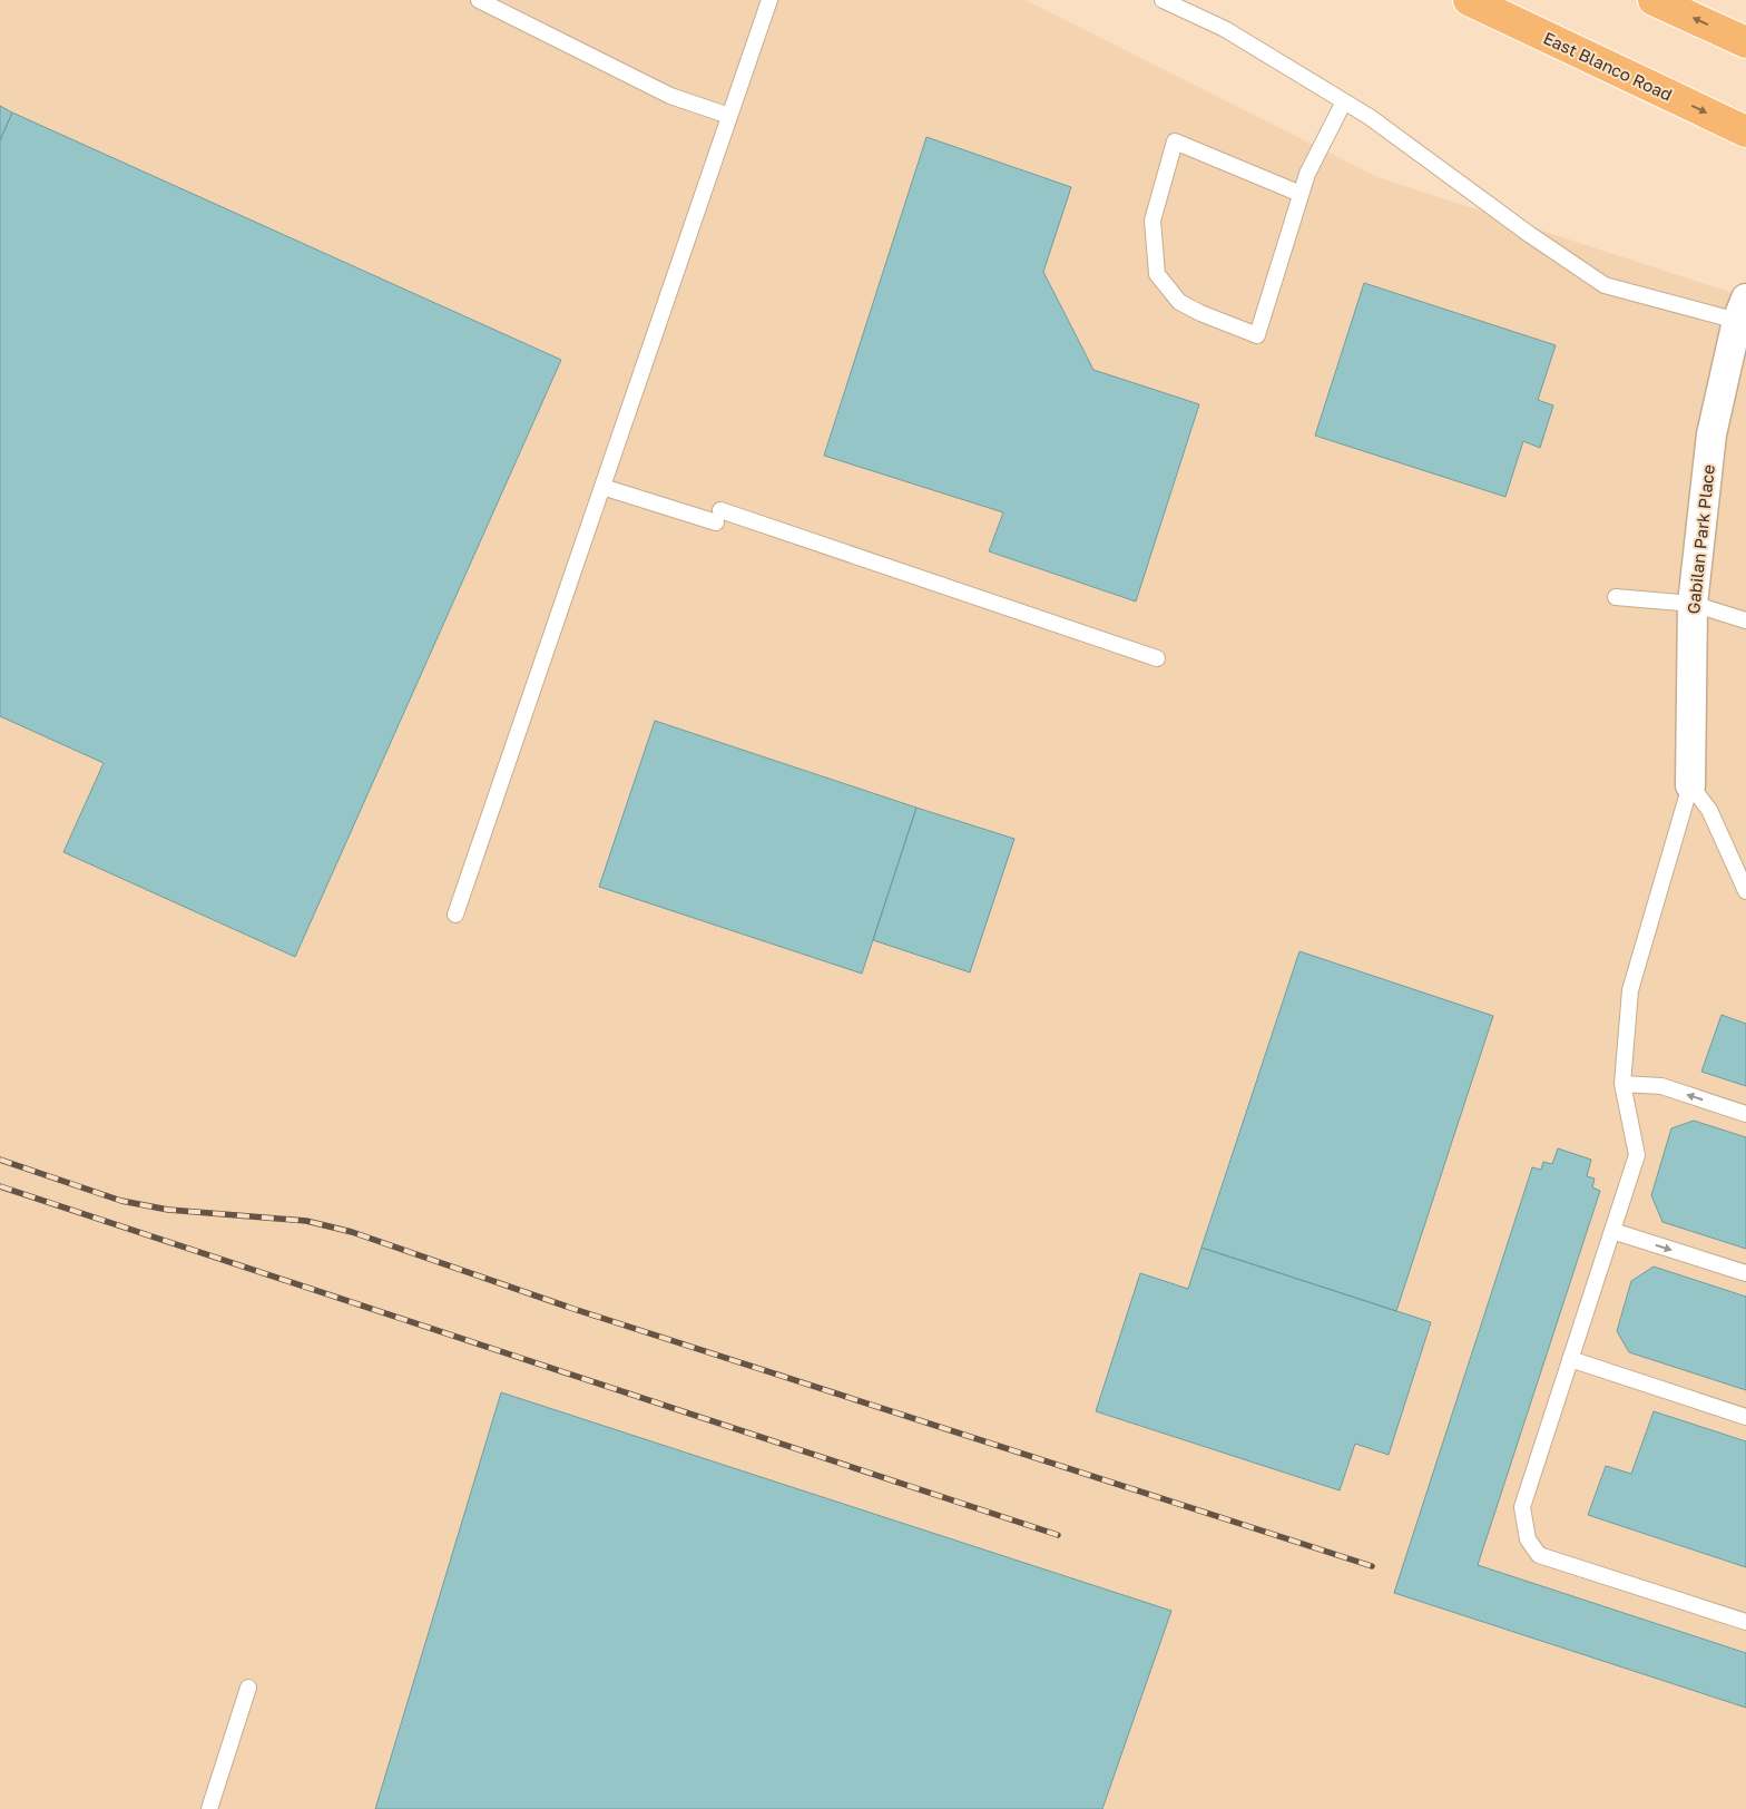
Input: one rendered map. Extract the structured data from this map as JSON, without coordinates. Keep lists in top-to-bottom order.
{
  "streets": {
    "highway": ["East Blanco Road"],
    "street": ["Gabilan Park Place"]
  }
}
